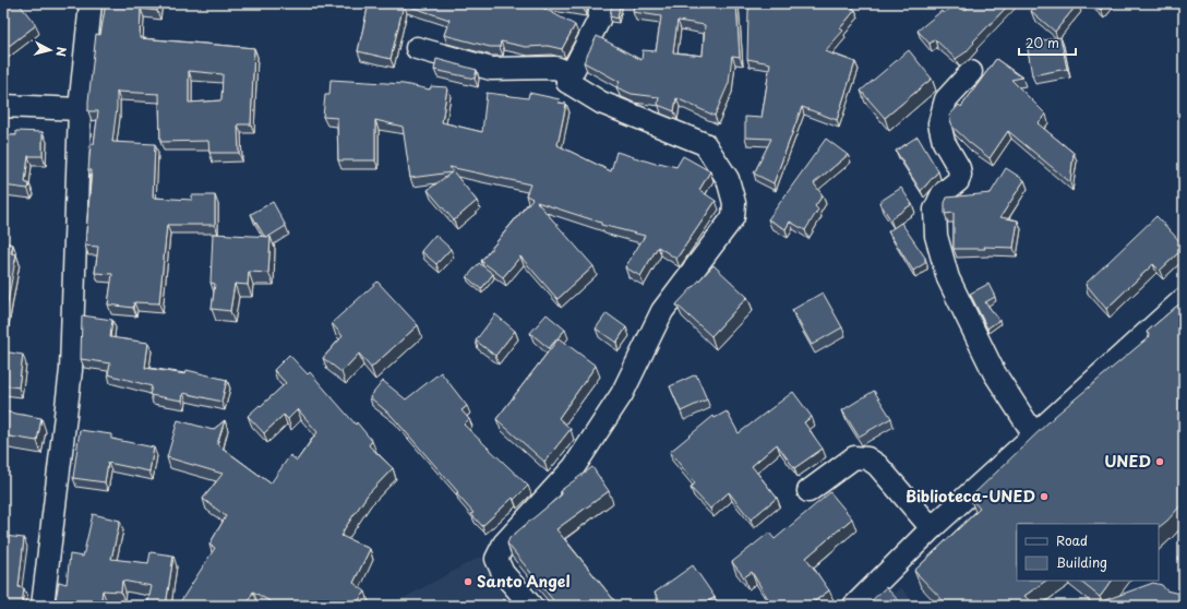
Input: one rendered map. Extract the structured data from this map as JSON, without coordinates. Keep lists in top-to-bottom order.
{
  "places": ["UNED", "Biblioteca-UNED", "Santo Angel"],
  "legend": ["Road", "Building"],
  "scale_bar": "20 m",
  "north": "right"
}
